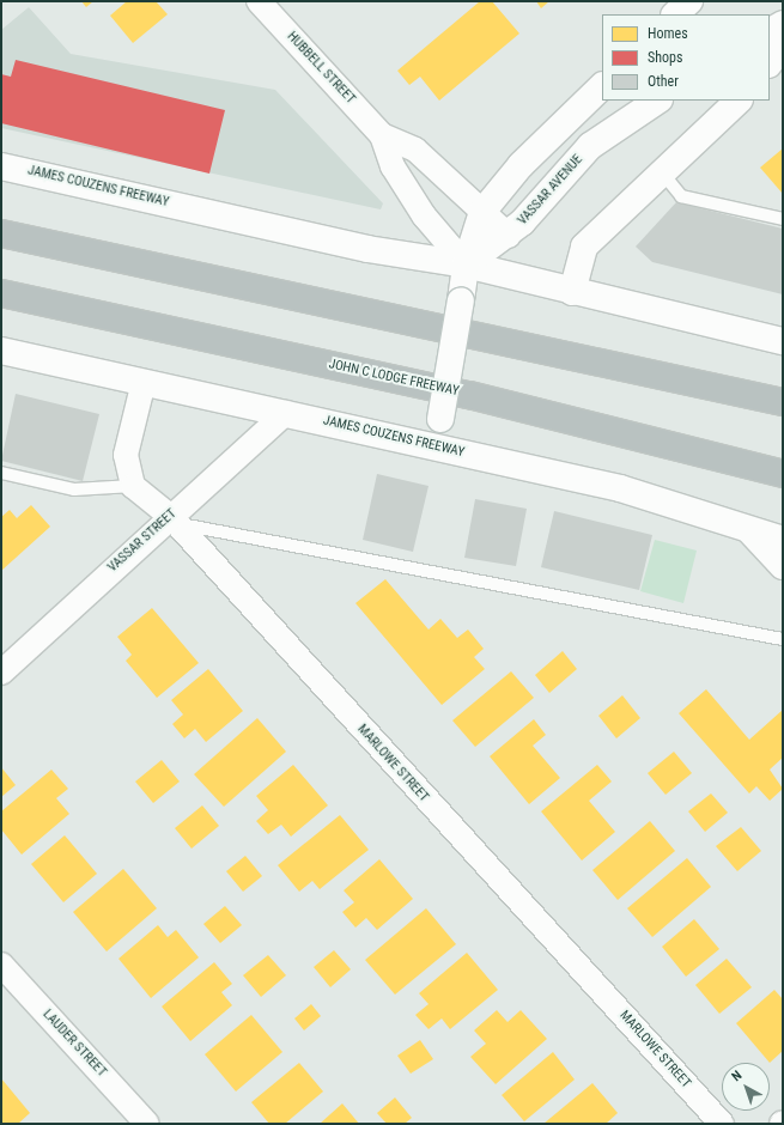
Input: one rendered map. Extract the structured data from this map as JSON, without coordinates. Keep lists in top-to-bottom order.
{
  "streets": {
    "highway": ["JOHN C LODGE FREEWAY"],
    "main road": ["JAMES COUZENS FREEWAY", "VASSAR AVENUE"],
    "street": [
      "HUBBELL STREET",
      "VASSAR STREET",
      "MARLOWE STREET",
      "LAUDER STREET"
    ]
  },
  "crossings": [
    ["HUBBELL STREET", "JAMES COUZENS FREEWAY"],
    ["HUBBELL STREET", "VASSAR AVENUE"],
    ["JAMES COUZENS FREEWAY", "VASSAR AVENUE"],
    ["JAMES COUZENS FREEWAY", "VASSAR STREET"],
    ["VASSAR STREET", "MARLOWE STREET"]
  ],
  "legend": ["Homes", "Shops", "Other"],
  "north": "top left"
}
